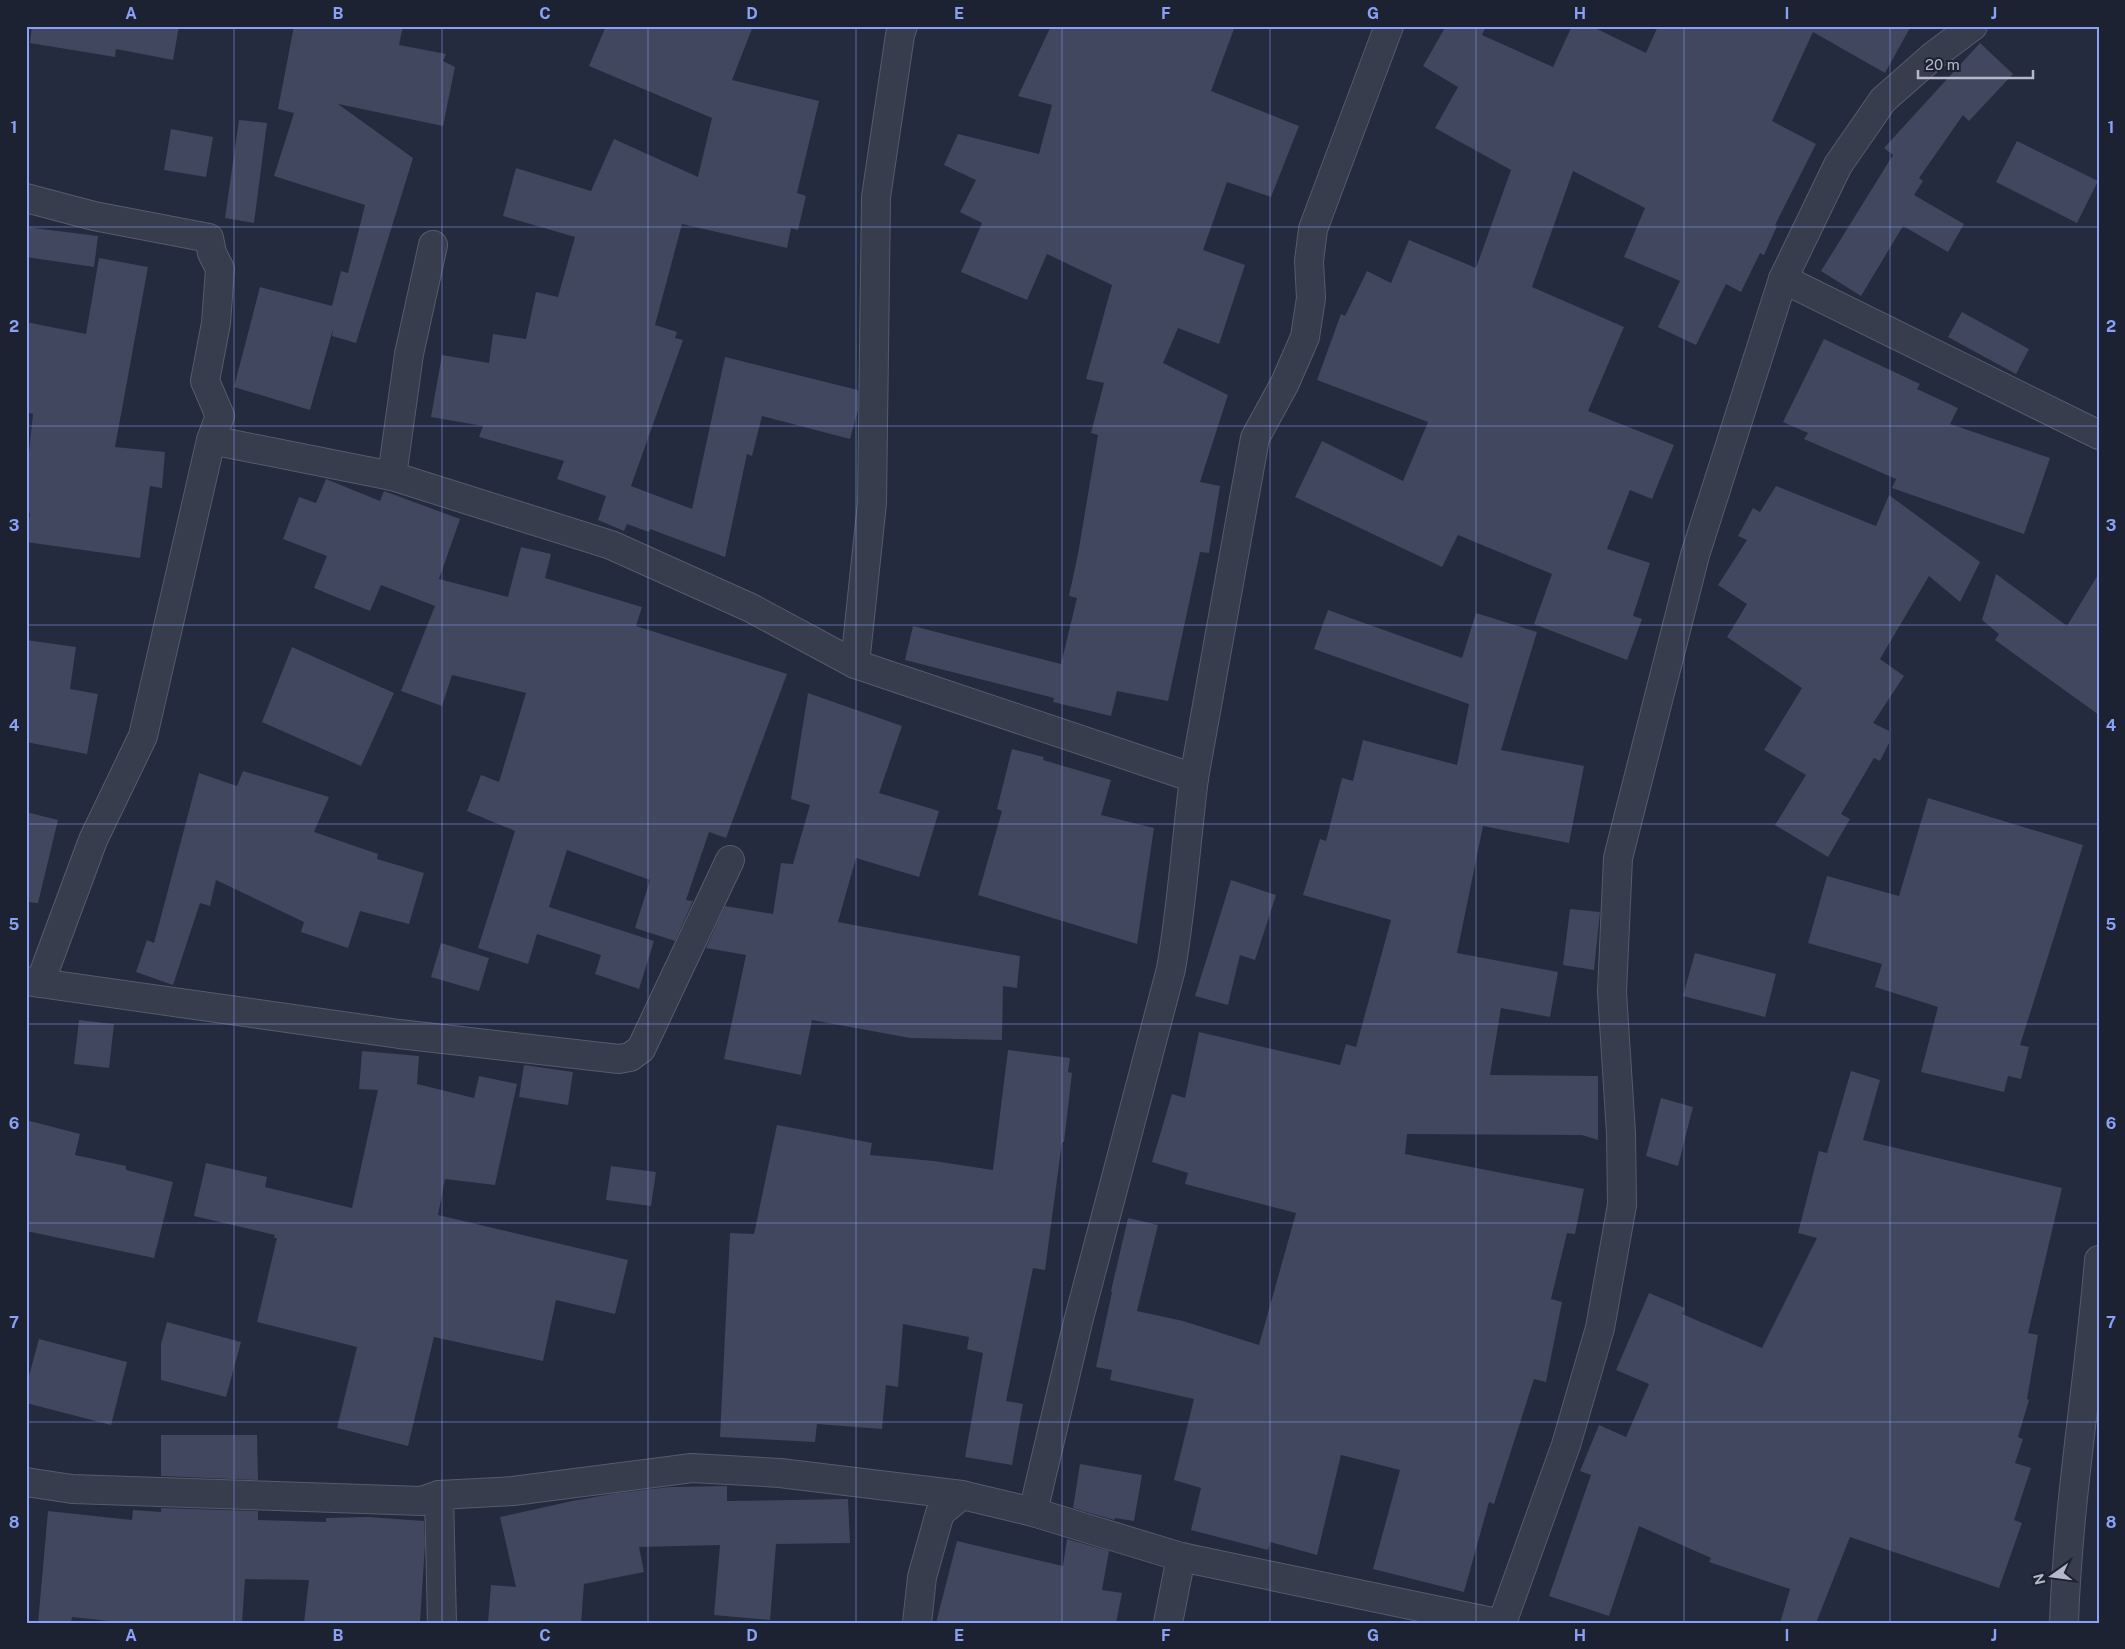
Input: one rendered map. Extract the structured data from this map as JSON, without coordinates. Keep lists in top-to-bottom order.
{
  "scale_bar": "20 m",
  "north": "left",
  "grid": {
    "columns": [
      "A",
      "B",
      "C",
      "D",
      "E",
      "F",
      "G",
      "H",
      "I",
      "J"
    ],
    "rows": [
      "1",
      "2",
      "3",
      "4",
      "5",
      "6",
      "7",
      "8"
    ]
  }
}
